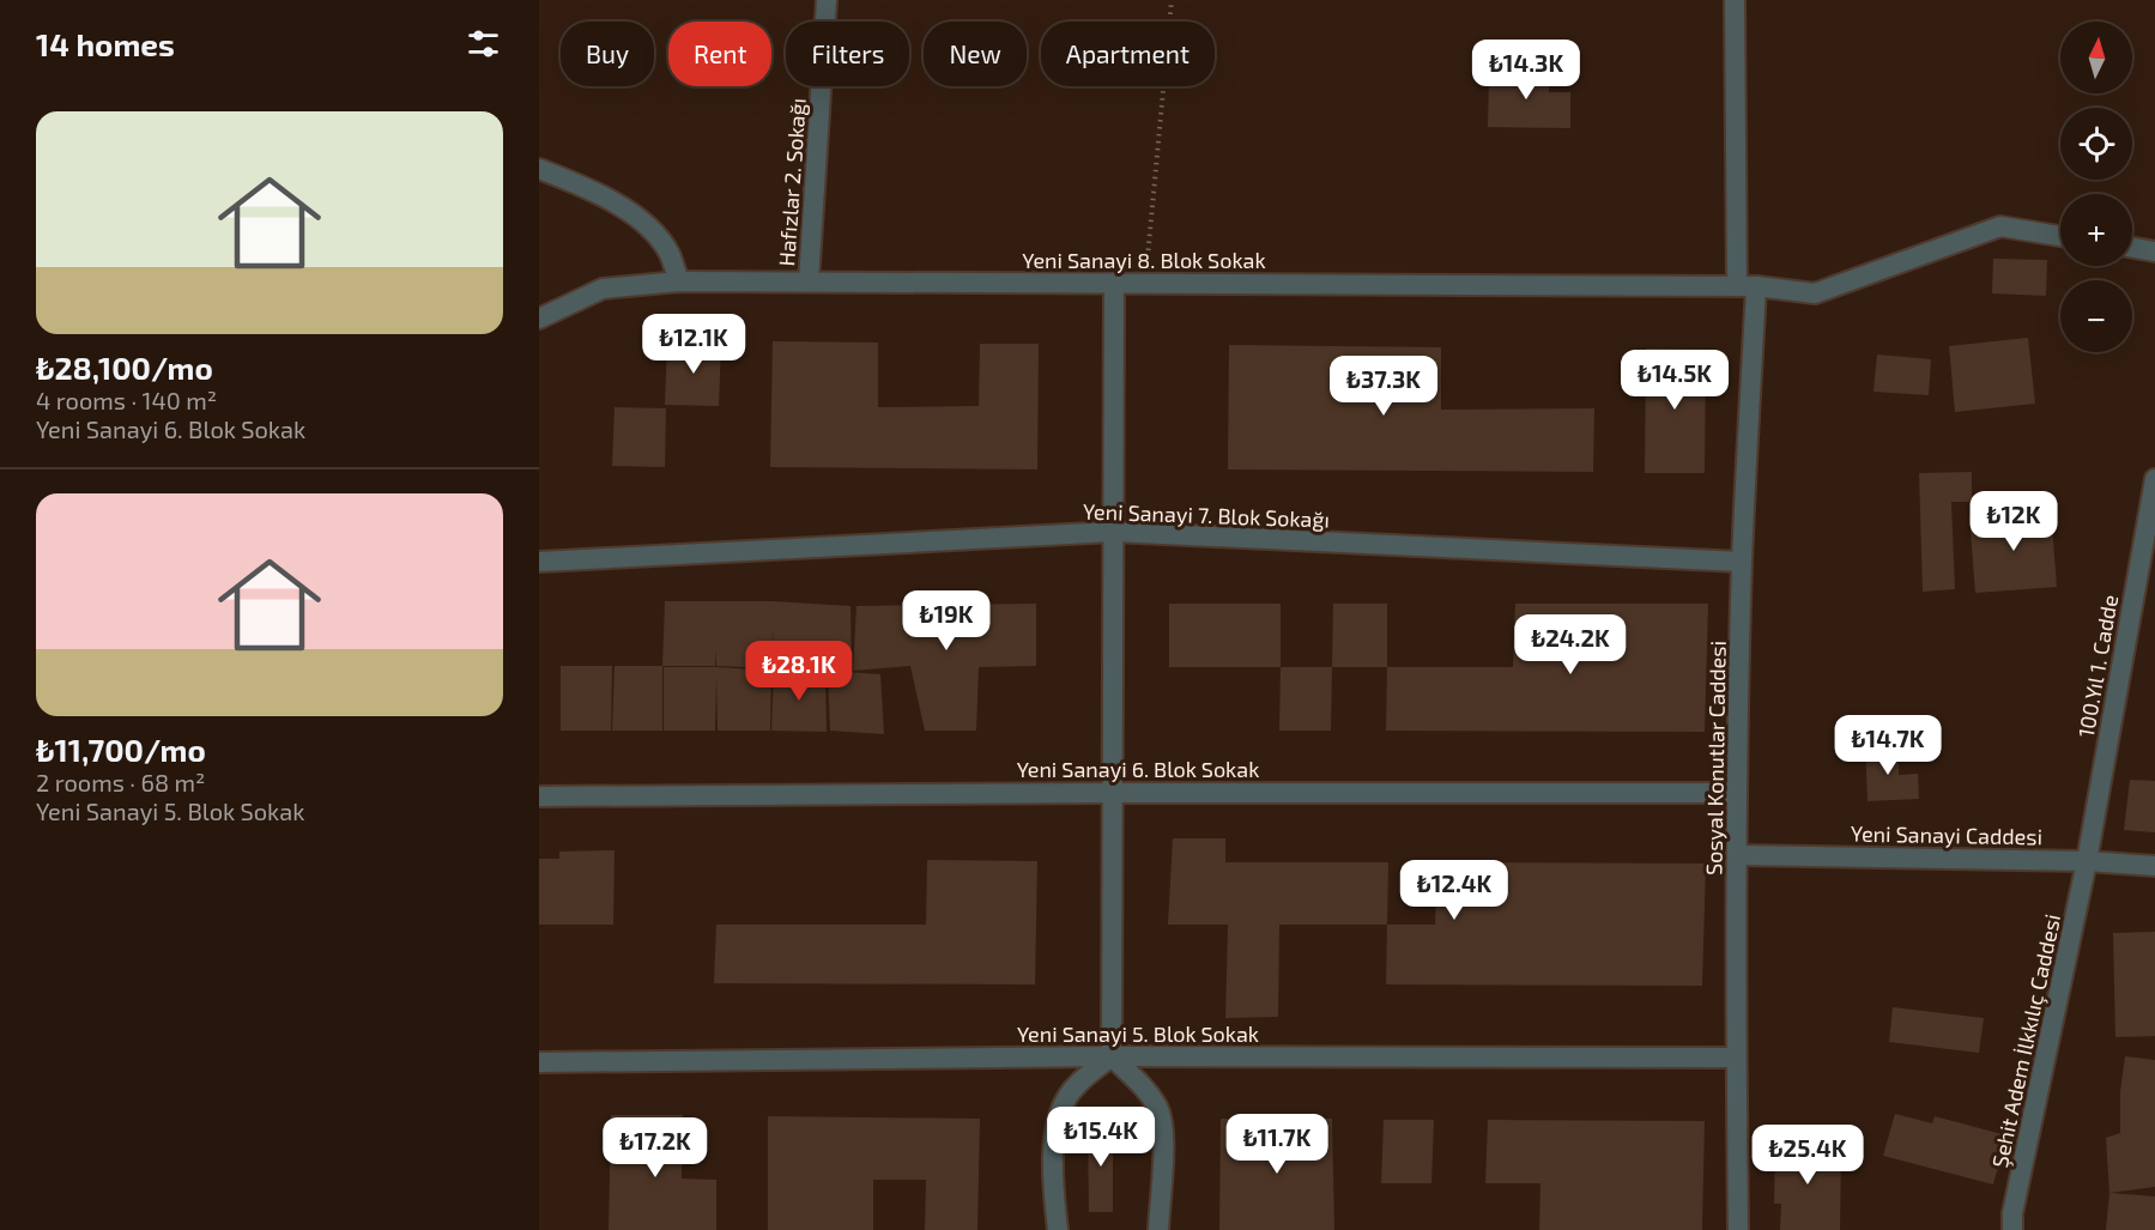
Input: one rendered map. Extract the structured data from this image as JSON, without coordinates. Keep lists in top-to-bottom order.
{
  "streets": {
    "street": [
      "Hafızlar 2. Sokağı",
      "Yeni Sanayi 8. Blok Sokak",
      "Yeni Sanayi 7. Blok Sokağı",
      "100.Yıl 1. Cadde",
      "Sosyal Konutlar Caddesi",
      "Yeni Sanayi 6. Blok Sokak",
      "Yeni Sanayi Caddesi",
      "Yeni Sanayi 5. Blok Sokak",
      "Şehit Adem İlkkılıç Caddesi"
    ]
  },
  "crossings": [
    ["Hafızlar 2. Sokağı", "Yeni Sanayi 8. Blok Sokak"],
    ["Yeni Sanayi 8. Blok Sokak", "Sosyal Konutlar Caddesi"],
    ["Yeni Sanayi 7. Blok Sokağı", "Sosyal Konutlar Caddesi"],
    ["100.Yıl 1. Cadde", "Yeni Sanayi Caddesi"],
    ["100.Yıl 1. Cadde", "Şehit Adem İlkkılıç Caddesi"],
    ["Sosyal Konutlar Caddesi", "Yeni Sanayi 6. Blok Sokak"],
    ["Sosyal Konutlar Caddesi", "Yeni Sanayi Caddesi"],
    ["Sosyal Konutlar Caddesi", "Yeni Sanayi 5. Blok Sokak"],
    ["Yeni Sanayi Caddesi", "Şehit Adem İlkkılıç Caddesi"]
  ],
  "north": "top",
  "page": {
    "heading": "14 homes",
    "map_buttons": ["+", "−"],
    "chip": [
      "Buy",
      "Rent",
      "Filters",
      "New",
      "Apartment"
    ],
    "price": [
      "₺14.3K",
      "₺12.1K",
      "₺14.5K",
      "₺37.3K",
      "₺12K",
      "₺19K",
      "₺24.2K",
      "₺28.1K",
      "₺14.7K",
      "₺12.4K",
      "₺15.4K",
      "₺11.7K",
      "₺17.2K",
      "₺25.4K"
    ],
    "list": [
      {
        "name": "₺28,100/mo",
        "note": "4 rooms · 140 m² · Yeni Sanayi 6. Blok Sokak"
      },
      {
        "name": "₺11,700/mo",
        "note": "2 rooms · 68 m² · Yeni Sanayi 5. Blok Sokak"
      }
    ]
  }
}
